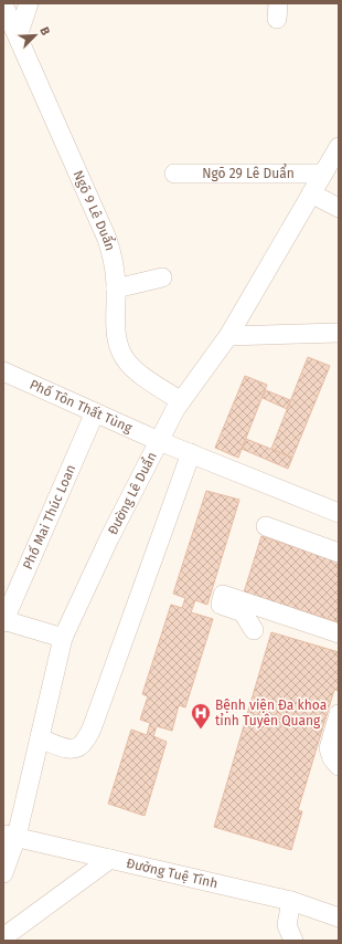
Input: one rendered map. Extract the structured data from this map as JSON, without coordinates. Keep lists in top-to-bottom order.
{
  "streets": {
    "street": [
      "Ngõ 29 Lê Duẩn",
      "Ngõ 9 Lê Duẩn",
      "Phố Tôn Thất Tùng",
      "Đường Lê Duẩn",
      "Phố Mai Thúc Loan",
      "Đường Tuệ Tĩnh"
    ]
  },
  "crossings": [
    ["Ngõ 29 Lê Duẩn", "Đường Lê Duẩn"],
    ["Ngõ 9 Lê Duẩn", "Đường Lê Duẩn"],
    ["Phố Tôn Thất Tùng", "Đường Lê Duẩn"],
    ["Phố Tôn Thất Tùng", "Phố Mai Thúc Loan"],
    ["Đường Lê Duẩn", "Đường Tuệ Tĩnh"]
  ],
  "places": {
    "hospital": ["Bệnh viện Đa khoa tỉnh Tuyên Quang"]
  },
  "north": "top right"
}
